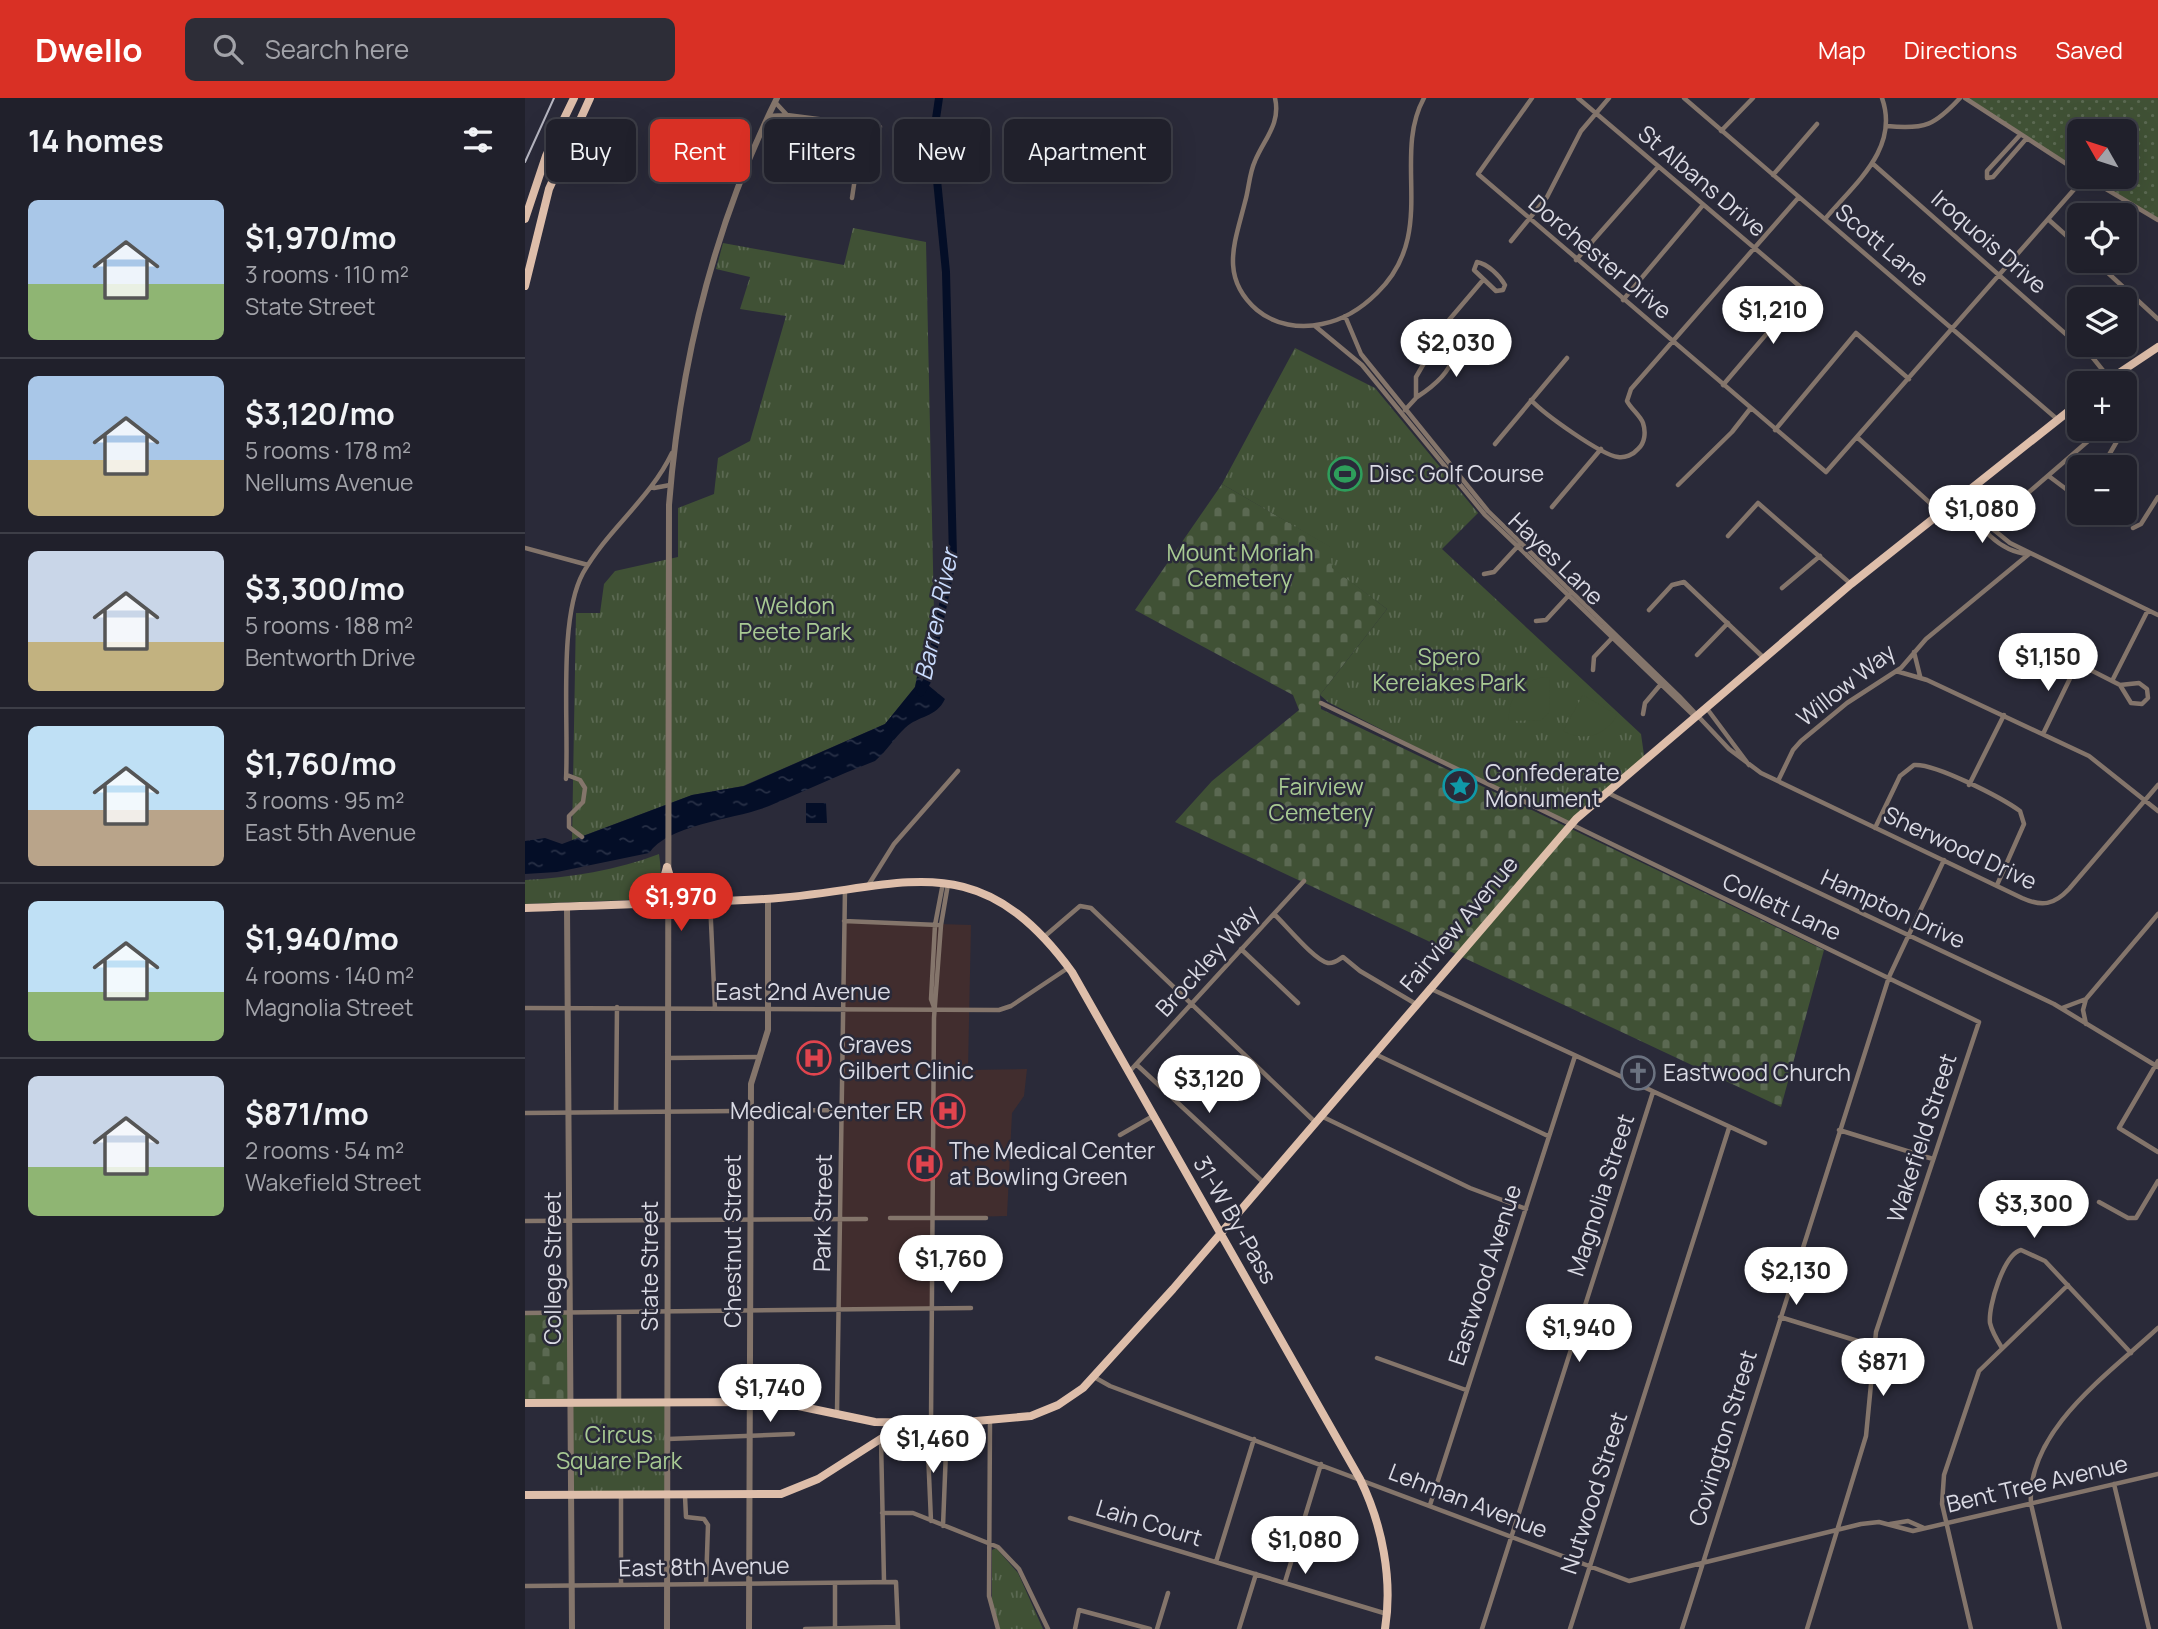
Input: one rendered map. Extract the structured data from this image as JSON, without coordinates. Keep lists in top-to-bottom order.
{
  "streets": {
    "main road": ["Fairview Avenue", "31-W By-Pass"],
    "street": [
      "St Albans Drive",
      "Iroquois Drive",
      "Scott Lane",
      "Dorchester Drive",
      "Hayes Lane",
      "Willow Way",
      "Sherwood Drive",
      "Collett Lane",
      "Hampton Drive",
      "Brockley Way",
      "East 2nd Avenue",
      "Wakefield Street",
      "Magnolia Street",
      "Park Street",
      "Chestnut Street",
      "State Street",
      "College Street",
      "Eastwood Avenue",
      "Covington Street",
      "Bent Tree Avenue",
      "Nutwood Street",
      "Lehman Avenue",
      "Lain Court",
      "East 8th Avenue"
    ]
  },
  "crossings": [
    ["St Albans Drive", "Dorchester Drive"],
    ["Scott Lane", "Fairview Avenue"],
    ["Hayes Lane", "Sherwood Drive"],
    ["Hayes Lane", "Fairview Avenue"],
    ["Willow Way", "Sherwood Drive"],
    ["Sherwood Drive", "Fairview Avenue"],
    ["Sherwood Drive", "Covington Street"],
    ["Collett Lane", "Fairview Avenue"],
    ["Collett Lane", "Wakefield Street"],
    ["Collett Lane", "Covington Street"],
    ["Hampton Drive", "Fairview Avenue"],
    ["Hampton Drive", "Covington Street"],
    ["Fairview Avenue", "31-W By-Pass"],
    ["Fairview Avenue", "Lehman Avenue"],
    ["Brockley Way", "31-W By-Pass"],
    ["East 2nd Avenue", "Park Street"],
    ["East 2nd Avenue", "31-W By-Pass"],
    ["East 2nd Avenue", "Chestnut Street"],
    ["East 2nd Avenue", "State Street"],
    ["East 2nd Avenue", "College Street"],
    ["Wakefield Street", "Bent Tree Avenue"],
    ["Wakefield Street", "Lehman Avenue"],
    ["Magnolia Street", "Lehman Avenue"],
    ["Park Street", "31-W By-Pass"],
    ["31-W By-Pass", "Chestnut Street"],
    ["31-W By-Pass", "State Street"],
    ["31-W By-Pass", "College Street"],
    ["31-W By-Pass", "Lehman Avenue"],
    ["31-W By-Pass", "Lain Court"],
    ["Chestnut Street", "East 8th Avenue"],
    ["State Street", "East 8th Avenue"],
    ["College Street", "East 8th Avenue"],
    ["Eastwood Avenue", "Lehman Avenue"],
    ["Covington Street", "Lehman Avenue"],
    ["Bent Tree Avenue", "Lehman Avenue"],
    ["Nutwood Street", "Lehman Avenue"]
  ],
  "water": ["Barren River"],
  "parks": [
    "Mount Moriah Cemetery",
    "Weldon Peete Park",
    "Spero Kereiakes Park",
    "Fairview Cemetery",
    "Circus Square Park"
  ],
  "places": {
    "sports": ["Disc Golf Course"],
    "place": ["Confederate Monument"],
    "hospital": ["Graves Gilbert Clinic", "Medical Center ER", "The Medical Center at Bowling Green"],
    "church": ["Eastwood Church"]
  },
  "north": "top left",
  "page": {
    "header": "Dwello",
    "search": "Search here",
    "nav": ["Map", "Directions", "Saved"],
    "heading": "14 homes",
    "map_buttons": ["+", "−"],
    "chip": [
      "Buy",
      "Rent",
      "Filters",
      "New",
      "Apartment"
    ],
    "list": [
      {
        "name": "$1,970/mo",
        "note": "3 rooms · 110 m² · State Street"
      },
      {
        "name": "$3,120/mo",
        "note": "5 rooms · 178 m² · Nellums Avenue"
      },
      {
        "name": "$3,300/mo",
        "note": "5 rooms · 188 m² · Bentworth Drive"
      },
      {
        "name": "$1,760/mo",
        "note": "3 rooms · 95 m² · East 5th Avenue"
      },
      {
        "name": "$1,940/mo",
        "note": "4 rooms · 140 m² · Magnolia Street"
      },
      {
        "name": "$871/mo",
        "note": "2 rooms · 54 m² · Wakefield Street"
      }
    ],
    "price": [
      "$1,210",
      "$2,030",
      "$1,080",
      "$1,150",
      "$1,970",
      "$3,120",
      "$3,300",
      "$1,760",
      "$2,130",
      "$1,940",
      "$871",
      "$1,740",
      "$1,460",
      "$1,080"
    ]
  }
}
